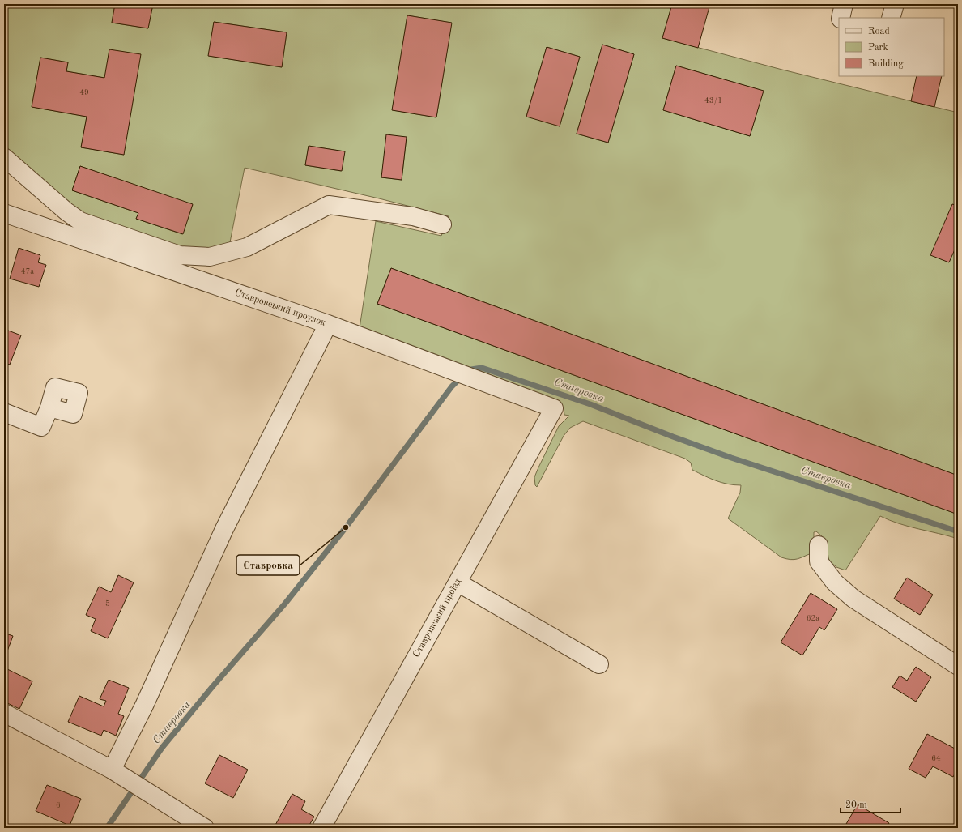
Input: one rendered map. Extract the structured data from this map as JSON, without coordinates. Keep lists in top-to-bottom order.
{
  "streets": {
    "street": ["Ставровський проулок", "Ставровський проїзд"]
  },
  "crossings": [
    ["Ставровський проулок", "Ставровський проїзд"]
  ],
  "water": ["Ставровка"],
  "places": ["Ставровка"],
  "house_numbers": [
    "49",
    "43/1",
    "47а",
    "5",
    "62а",
    "64",
    "6"
  ],
  "legend": ["Road", "Park", "Building"],
  "scale_bar": "20 m"
}
